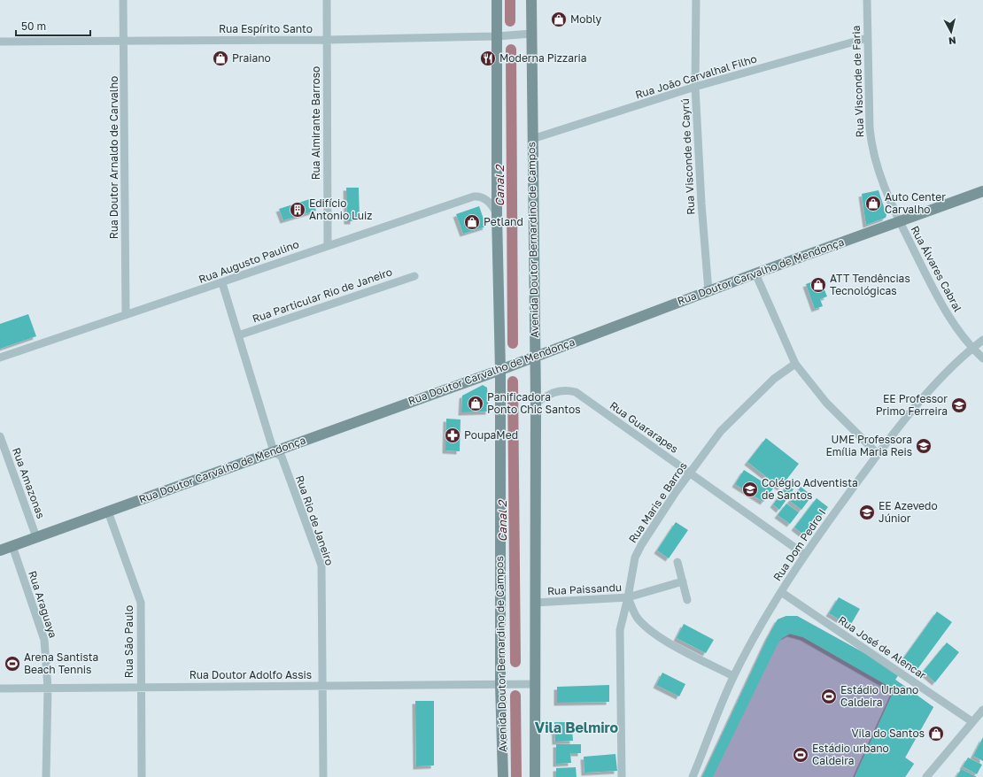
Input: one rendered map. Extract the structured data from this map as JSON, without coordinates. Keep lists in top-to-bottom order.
{
  "streets": {
    "main road": ["Avenida Doutor Bernardino de Campos", "Rua Doutor Carvalho de Mendonça"],
    "street": [
      "Rua Espírito Santo",
      "Rua João Carvalhal Filho",
      "Rua Visconde de Faria",
      "Rua Almirante Barroso",
      "Rua Visconde de Cayrú",
      "Rua Doutor Arnaldo de Carvalho",
      "Rua Augusto Paulino",
      "Rua Álvares Cabral",
      "Rua Particular Rio de Janeiro",
      "Rua Guararapes",
      "Rua Amazonas",
      "Rua Maris e Barros",
      "Rua Rio de Janeiro",
      "Rua Dom Pedro I",
      "Rua Paissandu",
      "Rua Araguaya",
      "Rua São Paulo",
      "Rua José de Alencar",
      "Rua Doutor Adolfo Assis"
    ]
  },
  "crossings": [
    ["Rua Espírito Santo", "Rua Almirante Barroso"],
    ["Rua Espírito Santo", "Rua Doutor Arnaldo de Carvalho"],
    ["Rua Espírito Santo", "Avenida Doutor Bernardino de Campos"],
    ["Rua João Carvalhal Filho", "Rua Visconde de Faria"],
    ["Rua João Carvalhal Filho", "Rua Visconde de Cayrú"],
    ["Rua João Carvalhal Filho", "Avenida Doutor Bernardino de Campos"],
    ["Rua Visconde de Faria", "Rua Álvares Cabral"],
    ["Rua Visconde de Faria", "Rua Doutor Carvalho de Mendonça"],
    ["Rua Almirante Barroso", "Rua Augusto Paulino"],
    ["Rua Visconde de Cayrú", "Rua Doutor Carvalho de Mendonça"],
    ["Rua Doutor Arnaldo de Carvalho", "Rua Augusto Paulino"],
    ["Avenida Doutor Bernardino de Campos", "Rua Augusto Paulino"],
    ["Avenida Doutor Bernardino de Campos", "Rua Doutor Carvalho de Mendonça"],
    ["Avenida Doutor Bernardino de Campos", "Rua Guararapes"],
    ["Avenida Doutor Bernardino de Campos", "Rua Paissandu"],
    ["Avenida Doutor Bernardino de Campos", "Rua Doutor Adolfo Assis"],
    ["Rua Augusto Paulino", "Rua Rio de Janeiro"],
    ["Rua Álvares Cabral", "Rua Doutor Carvalho de Mendonça"],
    ["Rua Álvares Cabral", "Rua Dom Pedro I"],
    ["Rua Doutor Carvalho de Mendonça", "Rua Amazonas"],
    ["Rua Doutor Carvalho de Mendonça", "Rua Rio de Janeiro"],
    ["Rua Doutor Carvalho de Mendonça", "Rua Araguaya"],
    ["Rua Doutor Carvalho de Mendonça", "Rua São Paulo"],
    ["Rua Particular Rio de Janeiro", "Rua Rio de Janeiro"],
    ["Rua Guararapes", "Rua Maris e Barros"],
    ["Rua Guararapes", "Rua Dom Pedro I"],
    ["Rua Maris e Barros", "Rua Paissandu"],
    ["Rua Rio de Janeiro", "Rua Doutor Adolfo Assis"],
    ["Rua Dom Pedro I", "Rua Paissandu"],
    ["Rua Dom Pedro I", "Rua José de Alencar"],
    ["Rua Araguaya", "Rua Doutor Adolfo Assis"],
    ["Rua São Paulo", "Rua Doutor Adolfo Assis"]
  ],
  "districts": ["Vila Belmiro"],
  "water": ["Canal 2"],
  "places": {
    "shop": [
      "Mobly",
      "Praiano",
      "Auto Center Carvalho",
      "Petland",
      "ATT Tendências Tecnológicas",
      "Panificadora Ponto Chic Santos",
      "Vila do Santos"
    ],
    "restaurant": ["Moderna Pizzaria"],
    "building": ["Edifício Antonio Luiz"],
    "school or university": [
      "EE Professor Primo Ferreira",
      "UME Professora Emília Maria Reis",
      "Colégio Adventista de Santos",
      "EE Azevedo Júnior"
    ],
    "pharmacy": ["PoupaMed"],
    "sports": ["Arena Santista Beach Tennis", "Estádio Urbano Caldeira", "Estádio urbano Caldeira"]
  },
  "scale_bar": "50 m",
  "north": "bottom"
}
